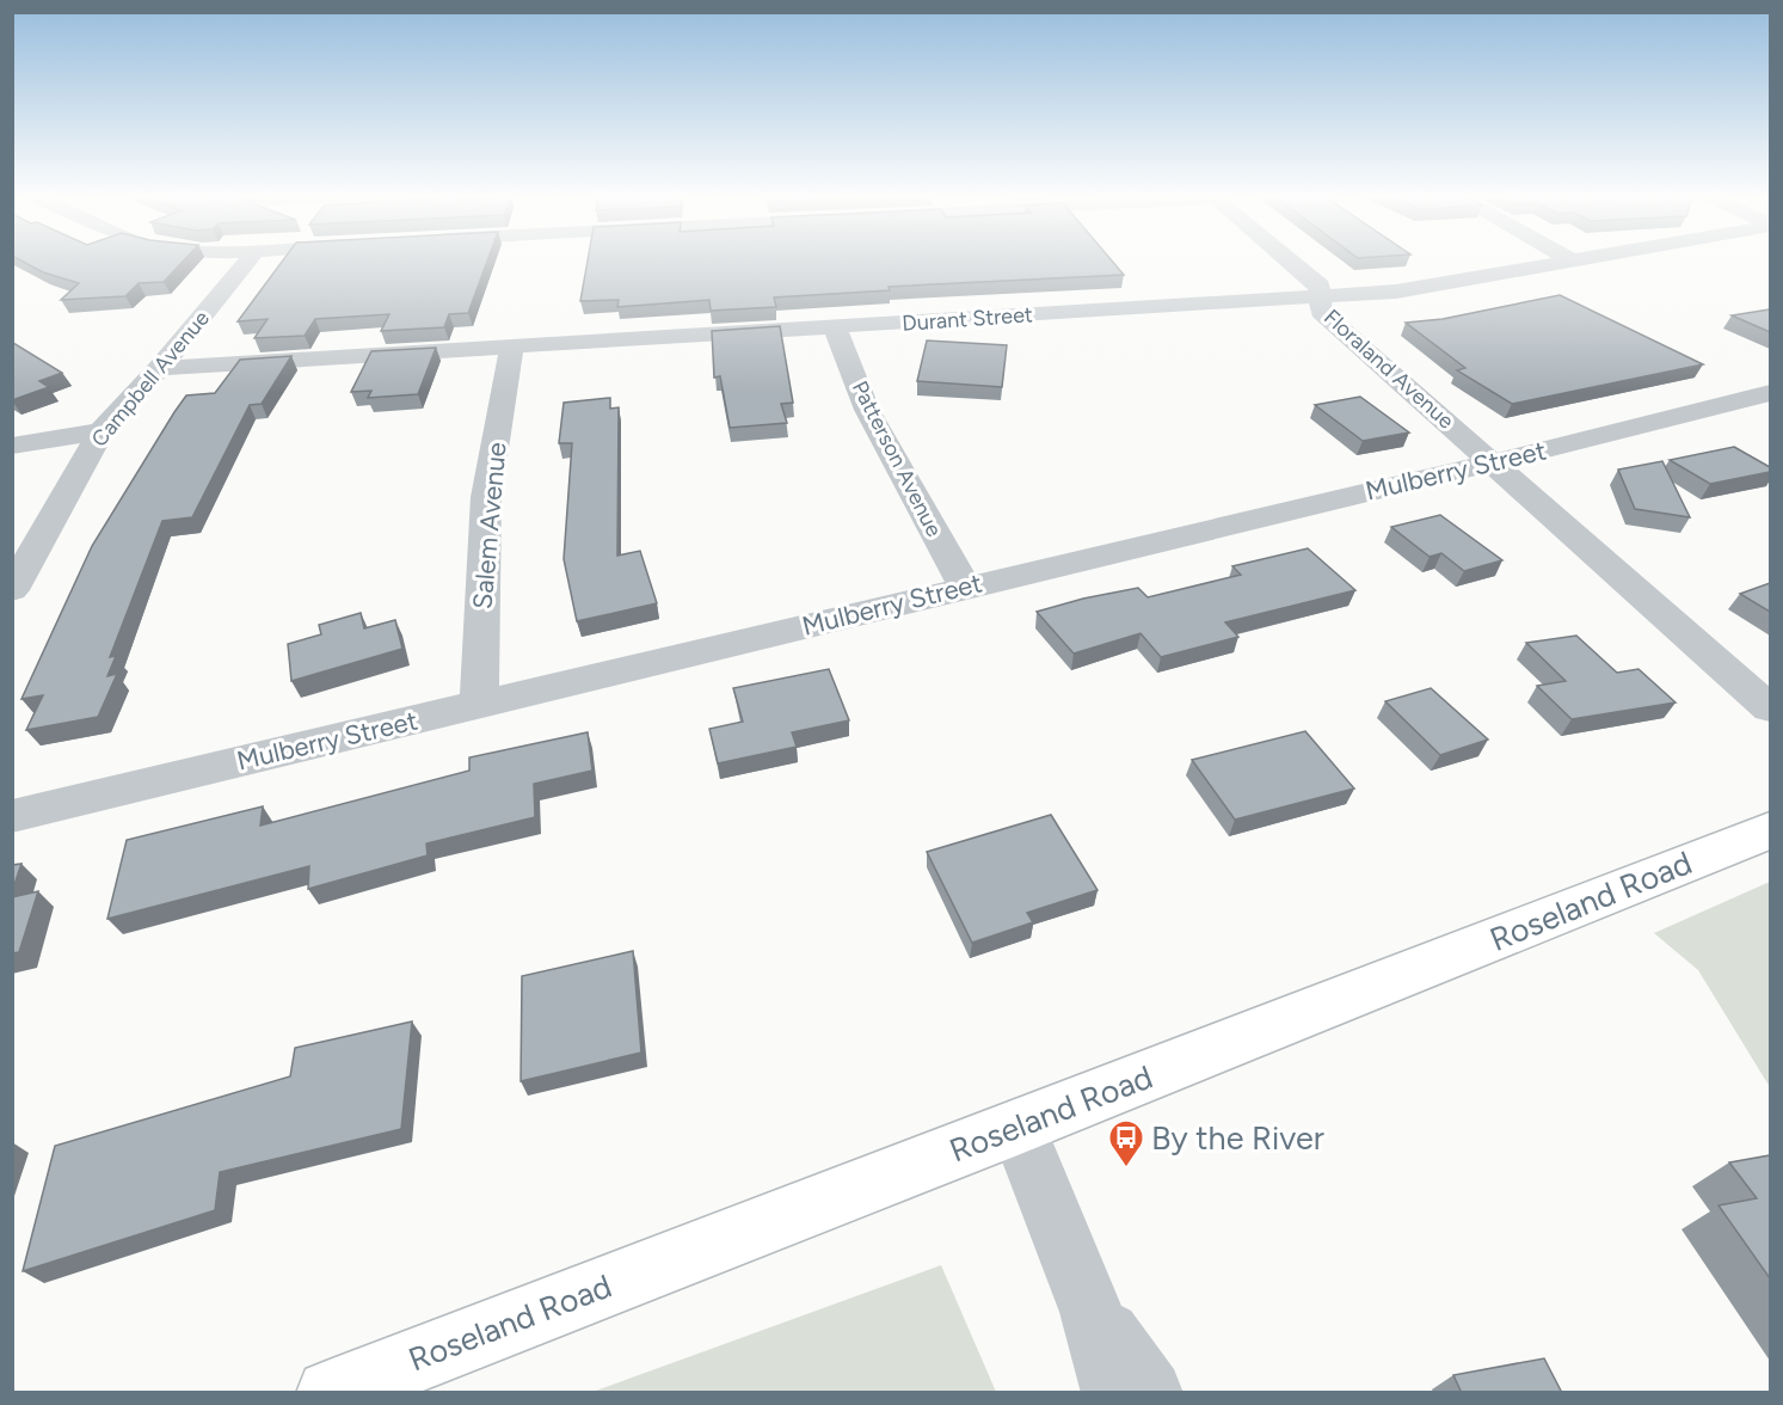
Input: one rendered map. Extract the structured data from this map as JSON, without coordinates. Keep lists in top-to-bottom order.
{
  "streets": {
    "main road": ["Roseland Road"],
    "street": [
      "Durant Street",
      "Floraland Avenue",
      "Campbell Avenue",
      "Patterson Avenue",
      "Mulberry Street",
      "Salem Avenue"
    ]
  },
  "crossings": [
    ["Durant Street", "Floraland Avenue"],
    ["Durant Street", "Campbell Avenue"],
    ["Durant Street", "Patterson Avenue"],
    ["Durant Street", "Salem Avenue"],
    ["Floraland Avenue", "Mulberry Street"],
    ["Patterson Avenue", "Mulberry Street"],
    ["Mulberry Street", "Salem Avenue"]
  ],
  "places": {
    "bus stop": ["By the River"]
  }
}
